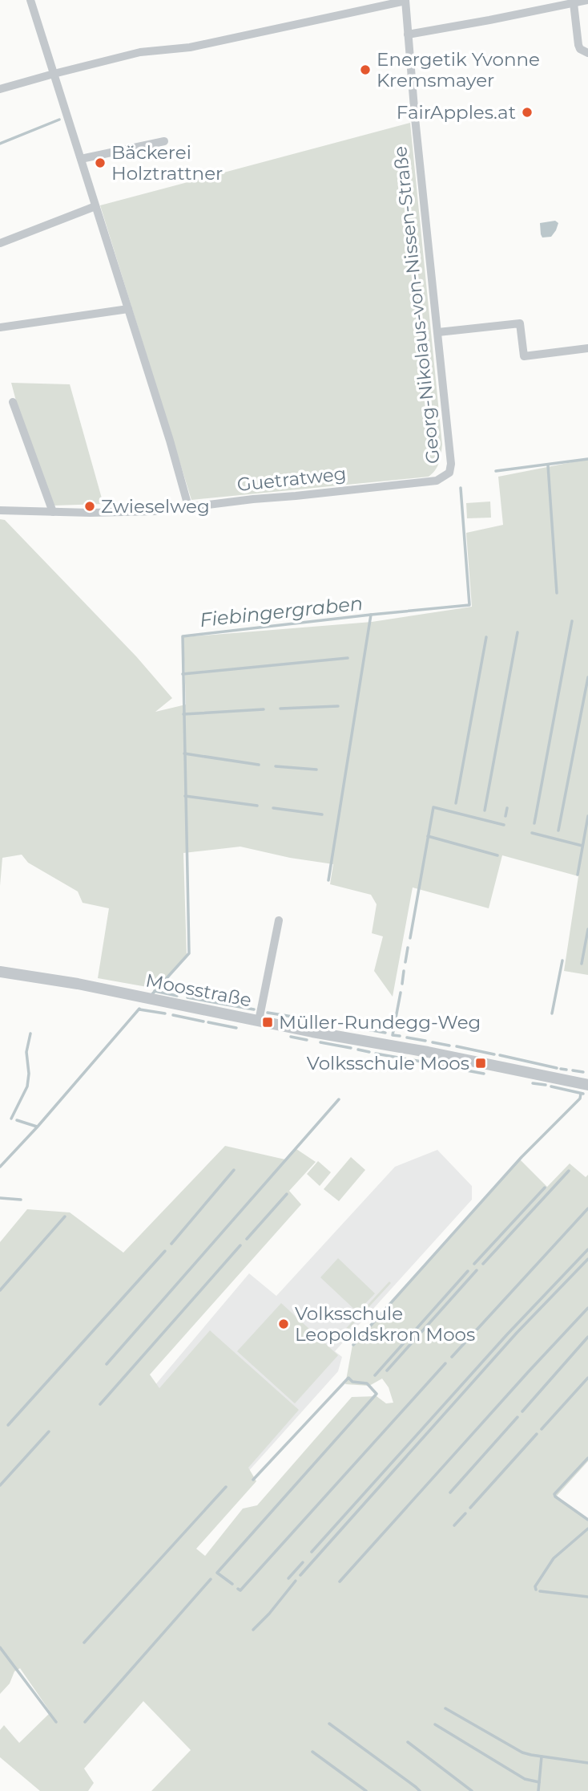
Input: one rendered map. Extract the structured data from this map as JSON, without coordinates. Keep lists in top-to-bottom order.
{
  "streets": {
    "street": ["Georg-Nikolaus-von-Nissen-Straße", "Guetratweg", "Moosstraße"]
  },
  "crossings": [
    ["Georg-Nikolaus-von-Nissen-Straße", "Guetratweg"]
  ],
  "water": ["Fiebingergraben"],
  "places": {
    "other": [
      "Energetik Yvonne Kremsmayer",
      "FairApples.at",
      "Bäckerei Holztrattner",
      "Zwieselweg",
      "Volksschule Leopoldskron Moos"
    ],
    "transit": ["Müller-Rundegg-Weg", "Volksschule Moos"]
  }
}
